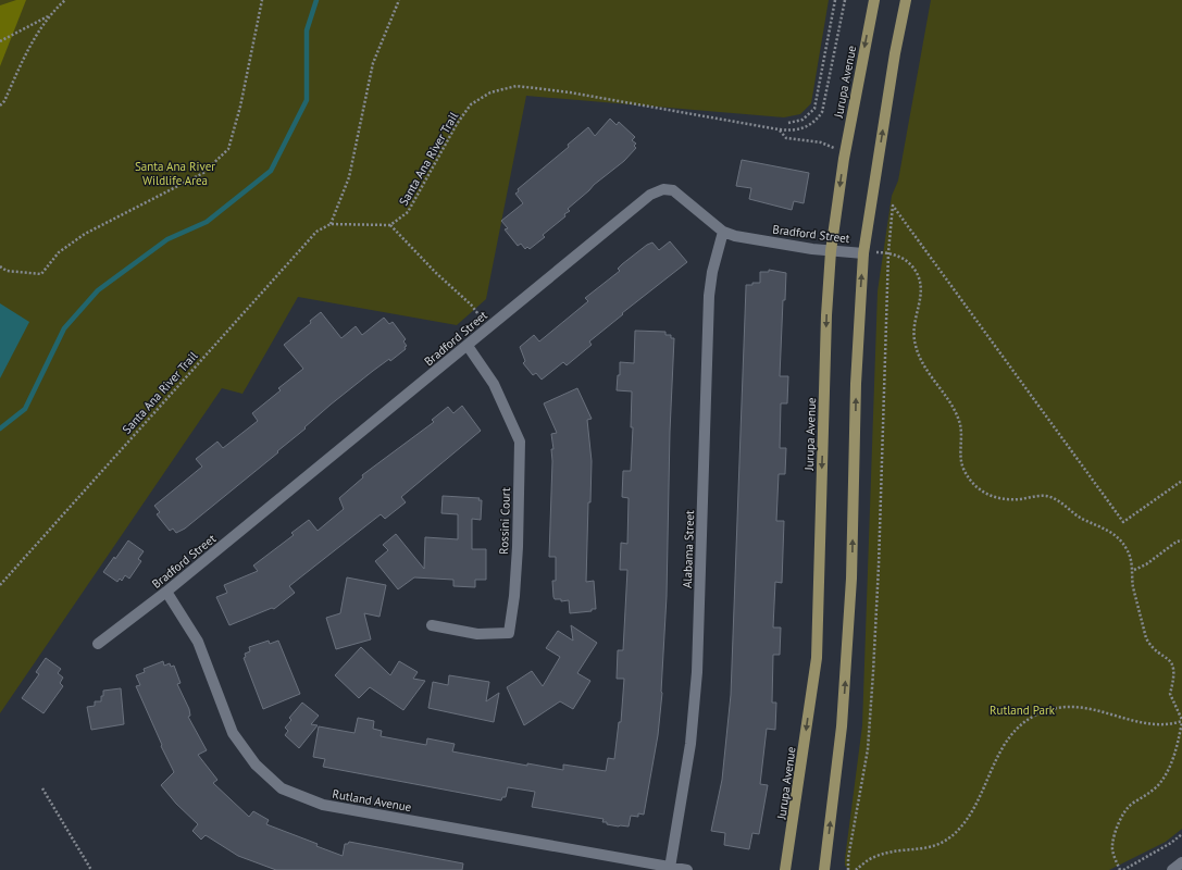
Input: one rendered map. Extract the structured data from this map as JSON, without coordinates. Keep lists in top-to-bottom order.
{
  "streets": {
    "main road": ["Jurupa Avenue"],
    "street": [
      "Bradford Street",
      "Rossini Court",
      "Alabama Street",
      "Rutland Avenue"
    ],
    "path": ["Santa Ana River Trail"]
  },
  "crossings": [
    ["Jurupa Avenue", "Bradford Street"],
    ["Bradford Street", "Rossini Court"],
    ["Bradford Street", "Alabama Street"],
    ["Bradford Street", "Rutland Avenue"],
    ["Alabama Street", "Rutland Avenue"]
  ],
  "parks": ["Santa Ana River Wildlife Area", "Rutland Park"]
}
